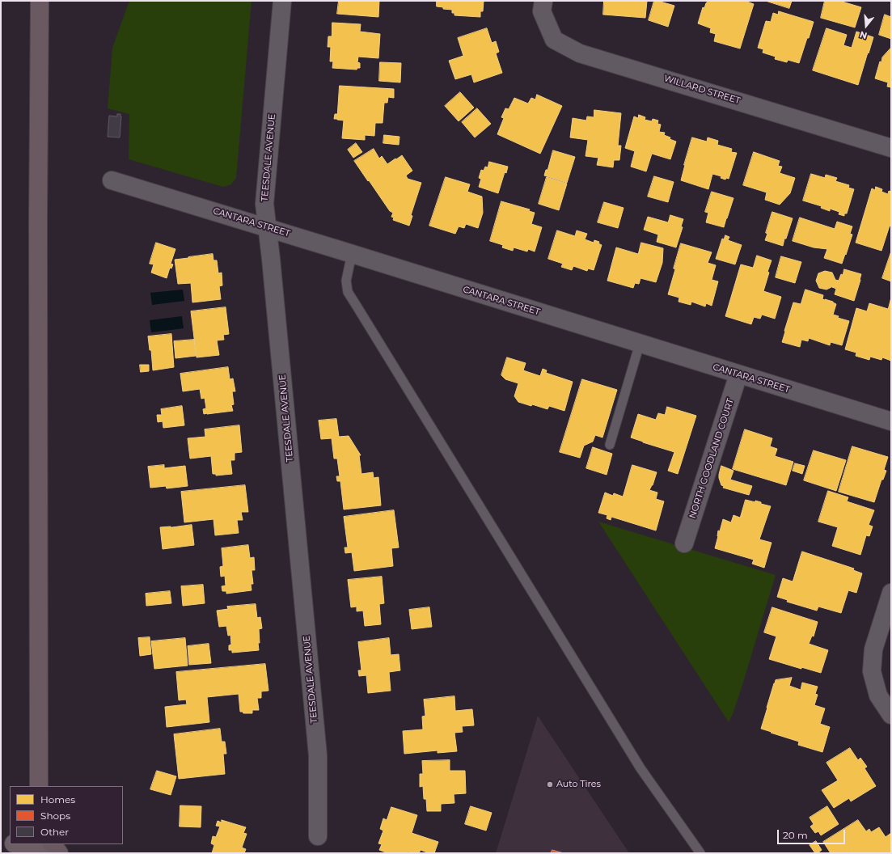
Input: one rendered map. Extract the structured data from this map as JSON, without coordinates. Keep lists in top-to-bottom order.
{
  "streets": {
    "street": [
      "WILLARD STREET",
      "TEESDALE AVENUE",
      "CANTARA STREET",
      "NORTH GOODLAND COURT"
    ]
  },
  "crossings": [
    ["TEESDALE AVENUE", "CANTARA STREET"],
    ["CANTARA STREET", "NORTH GOODLAND COURT"]
  ],
  "places": ["Auto Tires"],
  "legend": ["Homes", "Shops", "Other"],
  "scale_bar": "20 m",
  "north": "bottom"
}
